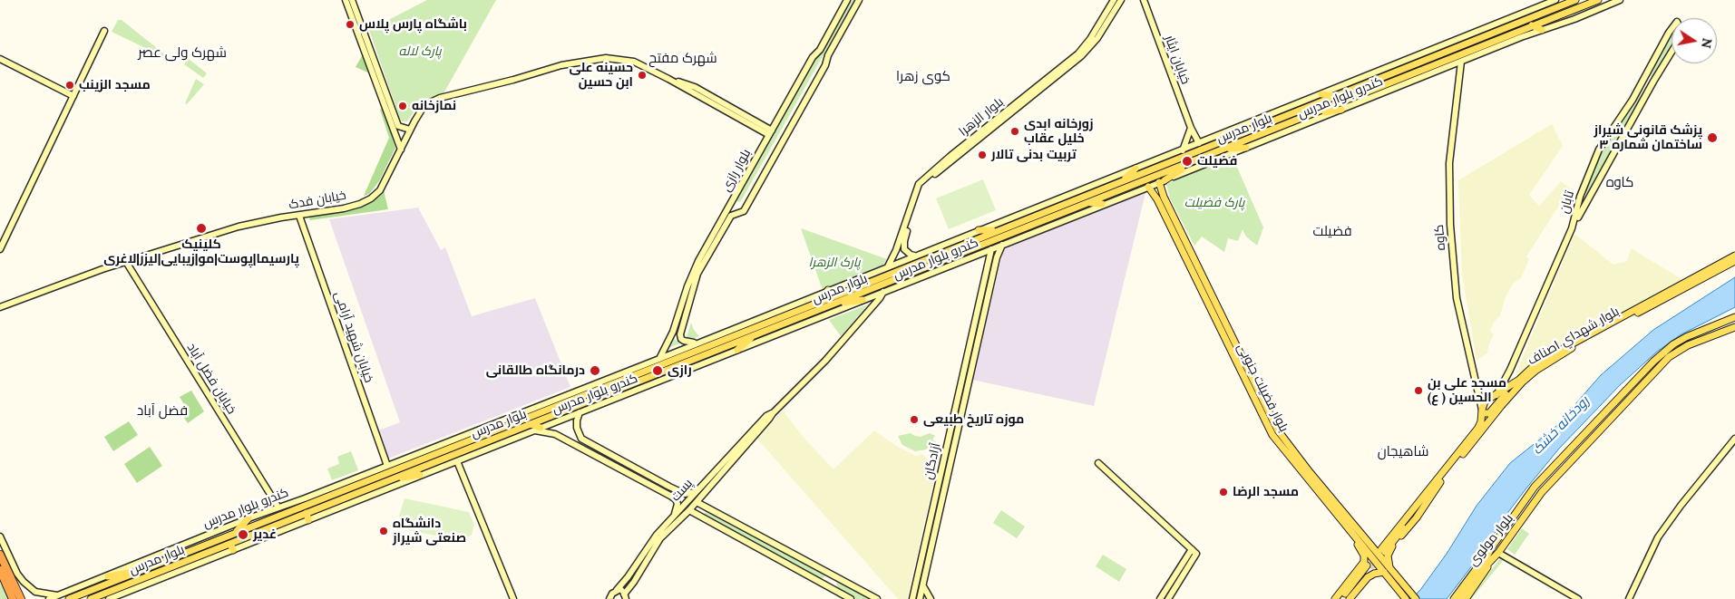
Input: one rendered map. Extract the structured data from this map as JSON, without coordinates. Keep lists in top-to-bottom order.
{
  "streets": {
    "main road": [
      "خیابان ایثار",
      "کندرو بلوار مدرس",
      "بلوار الزهرا",
      "بلوار مدرس",
      "بلوار رازی",
      "خیابان فدک",
      "تابان",
      "کاوه",
      "بلوار شهداي اصناف",
      "خیابان شهید آرامی",
      "خیابان فضل آباد",
      "بلوار فضیلت جنوبی",
      "آزادگان",
      "پست",
      "بلوار مولوی"
    ]
  },
  "crossings": [
    ["خیابان ایثار", "کندرو بلوار مدرس"],
    ["کندرو بلوار مدرس", "بلوار الزهرا"],
    ["کندرو بلوار مدرس", "بلوار مدرس"],
    ["کندرو بلوار مدرس", "بلوار رازی"],
    ["کندرو بلوار مدرس", "کاوه"],
    ["کندرو بلوار مدرس", "خیابان شهید آرامی"],
    ["کندرو بلوار مدرس", "خیابان فضل آباد"],
    ["کندرو بلوار مدرس", "بلوار فضیلت جنوبی"],
    ["کندرو بلوار مدرس", "آزادگان"],
    ["کندرو بلوار مدرس", "پست"],
    ["بلوار رازی", "خیابان فدک"],
    ["خیابان فدک", "خیابان شهید آرامی"],
    ["خیابان فدک", "خیابان فضل آباد"],
    ["تابان", "بلوار شهداي اصناف"],
    ["کاوه", "بلوار شهداي اصناف"]
  ],
  "districts": [
    "شهرک ولی عصر",
    "شهرک مفتح",
    "کوی زهرا",
    "کاوه",
    "فضیلت",
    "فضل آباد",
    "شاهیجان"
  ],
  "water": ["رودخانه خشک"],
  "parks": ["پارک لاله", "پارک فضیلت", "پارک الزهرا"],
  "places": [
    "باشگاه پارس پلاس",
    "حسینه علی ابن حسین",
    "مسجد الزینب",
    "نمازخانه",
    "زورخانه ابدی خلیل عقاب",
    "پزشک قانونی شیراز ساختمان شماره ٣",
    "تربیت بدنی تالار",
    "فضیلت",
    "کلینیک پارسیما|پوست|مو|زیبایی|لیزر|لاغری",
    "درمانگاه طالقانی",
    "رازی",
    "مسجد علی بن الحسین ( ع)",
    "موزه تاریخ طبیعی",
    "مسجد الرضا",
    "دانشگاه صنعتی شیراز",
    "غدیر"
  ],
  "north": "right"
}
